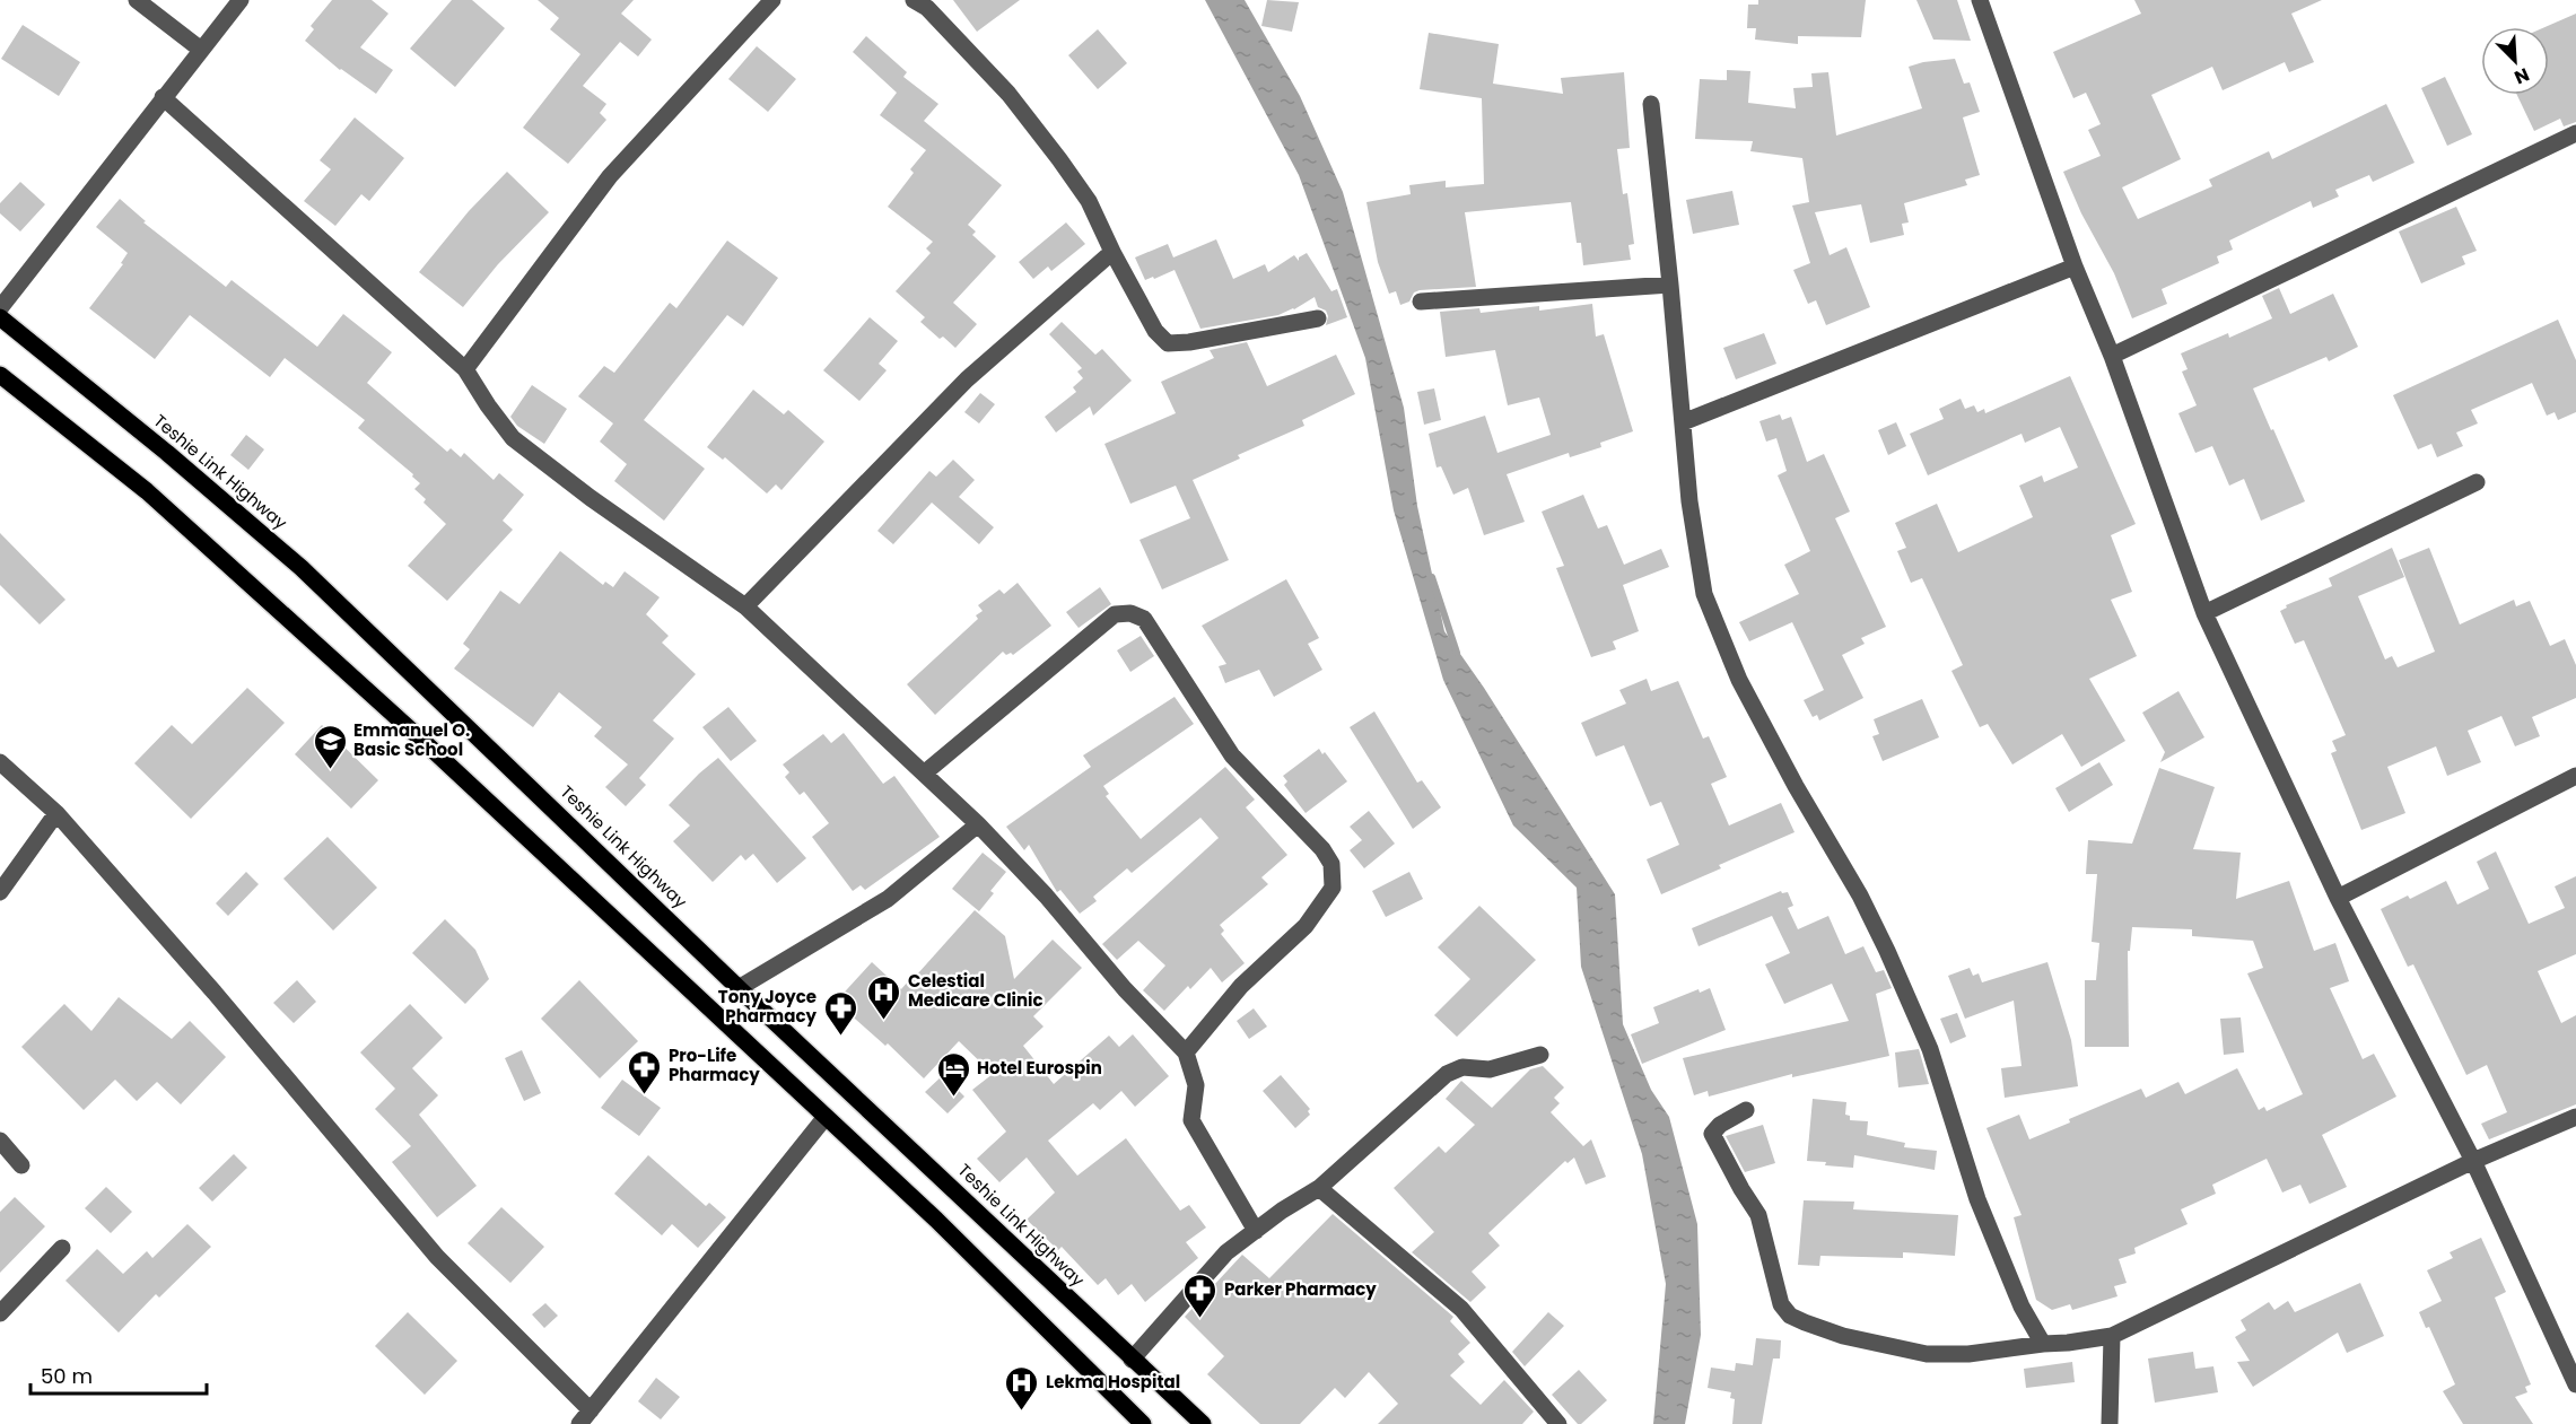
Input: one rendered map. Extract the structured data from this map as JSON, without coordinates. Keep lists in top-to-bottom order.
{
  "streets": {
    "main road": ["Teshie Link Highway"]
  },
  "places": {
    "school or university": ["Emmanuel O. Basic School"],
    "hospital": ["Celestial Medicare Clinic", "Lekma Hospital"],
    "pharmacy": ["Tony Joyce Pharmacy", "Pro-Life Pharmacy", "Parker Pharmacy"],
    "hotel": ["Hotel Eurospin"]
  },
  "scale_bar": "50 m",
  "north": "bottom right"
}
